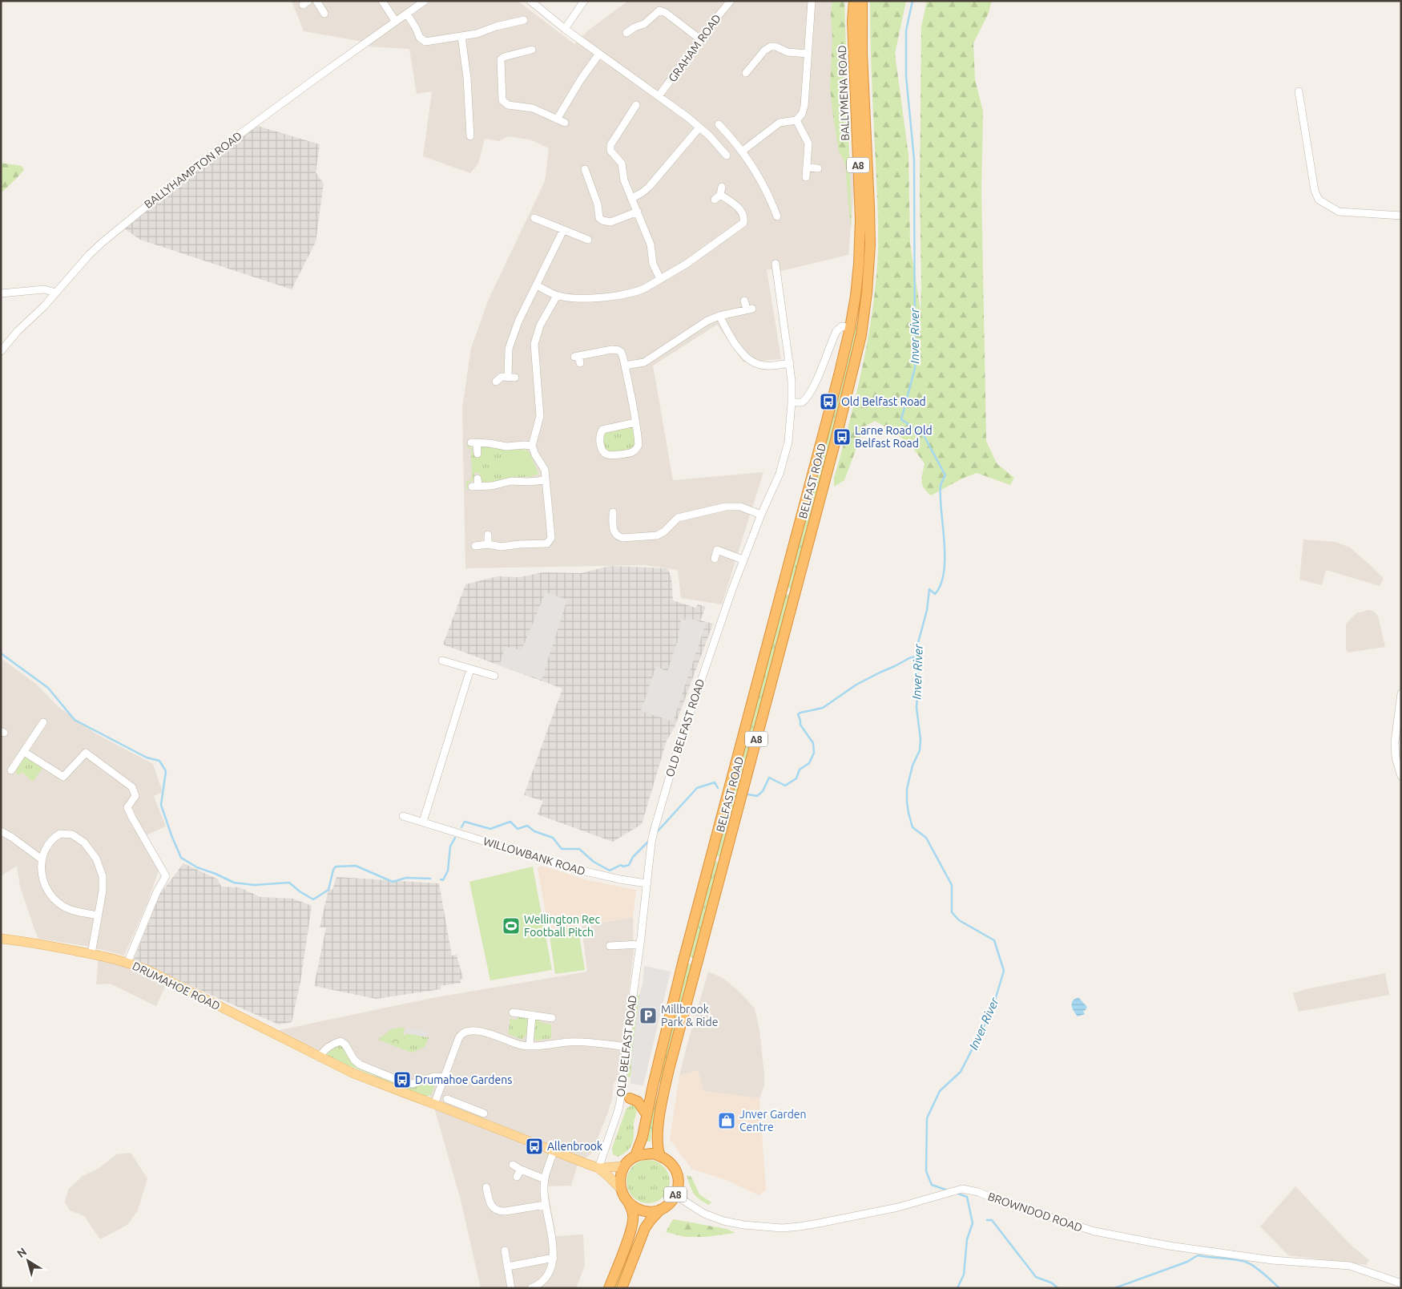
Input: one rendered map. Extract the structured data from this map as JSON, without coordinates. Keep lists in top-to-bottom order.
{
  "streets": {
    "highway": ["BALLYMENA ROAD", "A8", "BELFAST ROAD"],
    "main road": ["DRUMAHOE ROAD"],
    "street": [
      "GRAHAM ROAD",
      "BALLYHAMPTON ROAD",
      "OLD BELFAST ROAD",
      "WILLOWBANK ROAD",
      "BROWNDOD ROAD"
    ]
  },
  "crossings": [
    ["BALLYMENA ROAD", "BELFAST ROAD"],
    ["A8", "BELFAST ROAD"],
    ["A8", "DRUMAHOE ROAD"],
    ["A8", "BROWNDOD ROAD"],
    ["BELFAST ROAD", "DRUMAHOE ROAD"],
    ["BELFAST ROAD", "BROWNDOD ROAD"],
    ["OLD BELFAST ROAD", "WILLOWBANK ROAD"],
    ["OLD BELFAST ROAD", "DRUMAHOE ROAD"],
    ["DRUMAHOE ROAD", "BROWNDOD ROAD"]
  ],
  "water": ["Inver River"],
  "places": {
    "bus stop": [
      "Old Belfast Road",
      "Larne Road Old Belfast Road",
      "Drumahoe Gardens",
      "Allenbrook"
    ],
    "sports": ["Wellington Rec Football Pitch"],
    "parking": ["Millbrook Park & Ride"],
    "shop": ["Jnver Garden Centre"]
  },
  "north": "top left"
}
